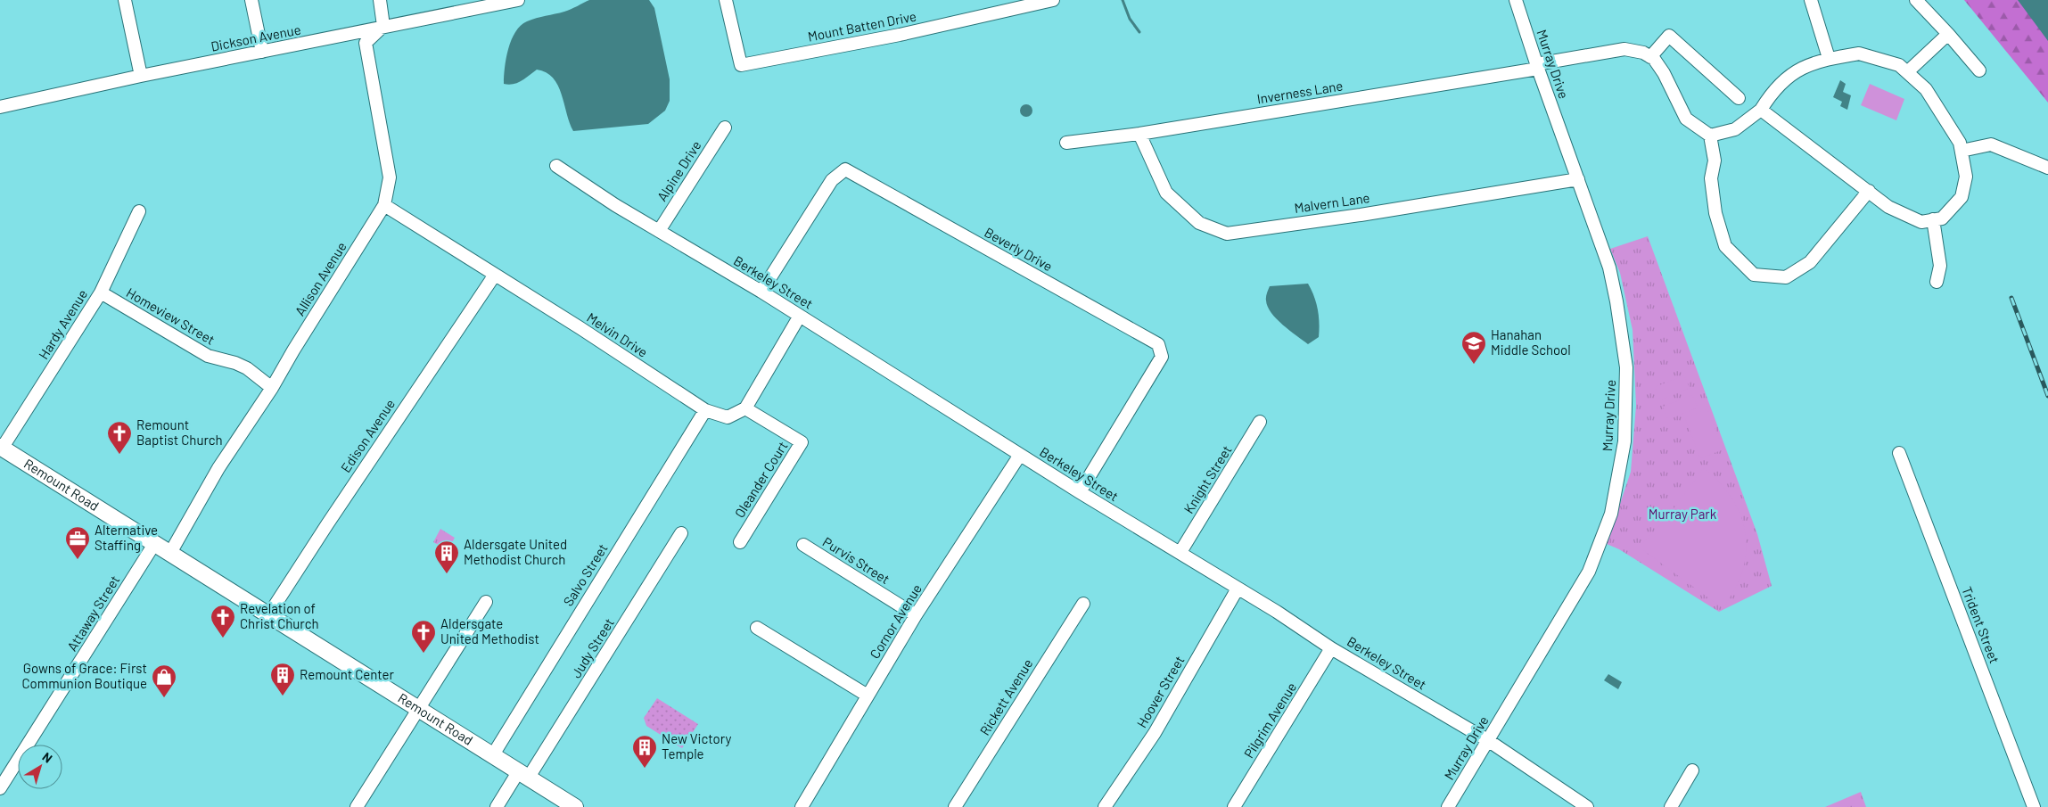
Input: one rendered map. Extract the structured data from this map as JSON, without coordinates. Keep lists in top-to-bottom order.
{
  "streets": {
    "main road": ["Remount Road"],
    "street": [
      "Mount Batten Drive",
      "Dickson Avenue",
      "Murray Drive",
      "Inverness Lane",
      "Alpine Drive",
      "Malvern Lane",
      "Beverly Drive",
      "Allison Avenue",
      "Berkeley Street",
      "Homeview Street",
      "Hardy Avenue",
      "Melvin Drive",
      "Edison Avenue",
      "Oleander Court",
      "Knight Street",
      "Purvis Street",
      "Salvo Street",
      "Attaway Street",
      "Cornor Avenue",
      "Trident Street",
      "Judy Street",
      "Hoover Street",
      "Rickett Avenue",
      "Pilgrim Avenue"
    ]
  },
  "crossings": [
    ["Dickson Avenue", "Allison Avenue"],
    ["Murray Drive", "Inverness Lane"],
    ["Murray Drive", "Malvern Lane"],
    ["Murray Drive", "Berkeley Street"],
    ["Inverness Lane", "Malvern Lane"],
    ["Alpine Drive", "Berkeley Street"],
    ["Beverly Drive", "Berkeley Street"],
    ["Allison Avenue", "Homeview Street"],
    ["Allison Avenue", "Melvin Drive"],
    ["Allison Avenue", "Remount Road"],
    ["Berkeley Street", "Knight Street"],
    ["Berkeley Street", "Cornor Avenue"],
    ["Berkeley Street", "Hoover Street"],
    ["Berkeley Street", "Pilgrim Avenue"],
    ["Homeview Street", "Hardy Avenue"],
    ["Hardy Avenue", "Remount Road"],
    ["Melvin Drive", "Edison Avenue"],
    ["Melvin Drive", "Oleander Court"],
    ["Melvin Drive", "Salvo Street"],
    ["Edison Avenue", "Remount Road"],
    ["Remount Road", "Salvo Street"],
    ["Remount Road", "Attaway Street"],
    ["Remount Road", "Judy Street"],
    ["Purvis Street", "Cornor Avenue"]
  ],
  "parks": ["Murray Park"],
  "places": {
    "school or university": ["Hanahan Middle School"],
    "church": ["Remount Baptist Church", "Revelation of Christ Church", "Aldersgate United Methodist"],
    "office": ["Alternative Staffing"],
    "building": ["Aldersgate United Methodist Church", "Remount Center", "New Victory Temple"],
    "shop": ["Gowns of Grace: First Communion Boutique"]
  },
  "north": "top right"
}
